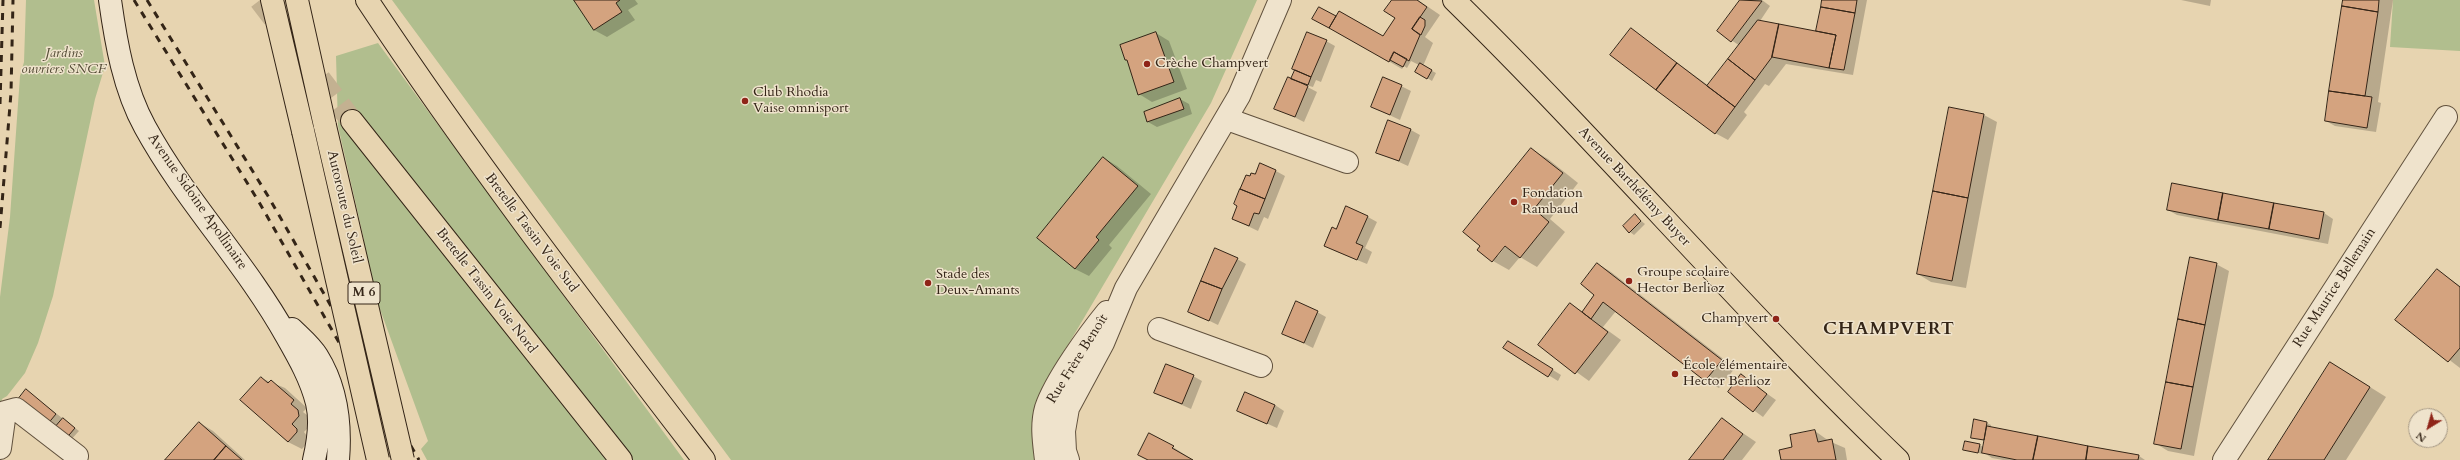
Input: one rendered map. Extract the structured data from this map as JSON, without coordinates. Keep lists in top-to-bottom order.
{
  "streets": {
    "main road": [
      "Avenue Barthélémy Buyer",
      "Autoroute du Soleil",
      "Bretelle Tassin Voie Sud",
      "Bretelle Tassin Voie Nord",
      "M 6"
    ],
    "street": ["Avenue Sidoine Apollinaire", "Rue Maurice Bellemain", "Rue Frère Benoît"]
  },
  "districts": ["CHAMPVERT"],
  "parks": ["Jardins ouvriers SNCF"],
  "places": [
    "Crèche Champvert",
    "Club Rhodia Vaise omnisport",
    "Fondation Rambaud",
    "Groupe scolaire Hector Berlioz",
    "Stade des Deux-Amants",
    "Champvert",
    "École élémentaire Hector Berlioz"
  ],
  "north": "bottom left"
}
